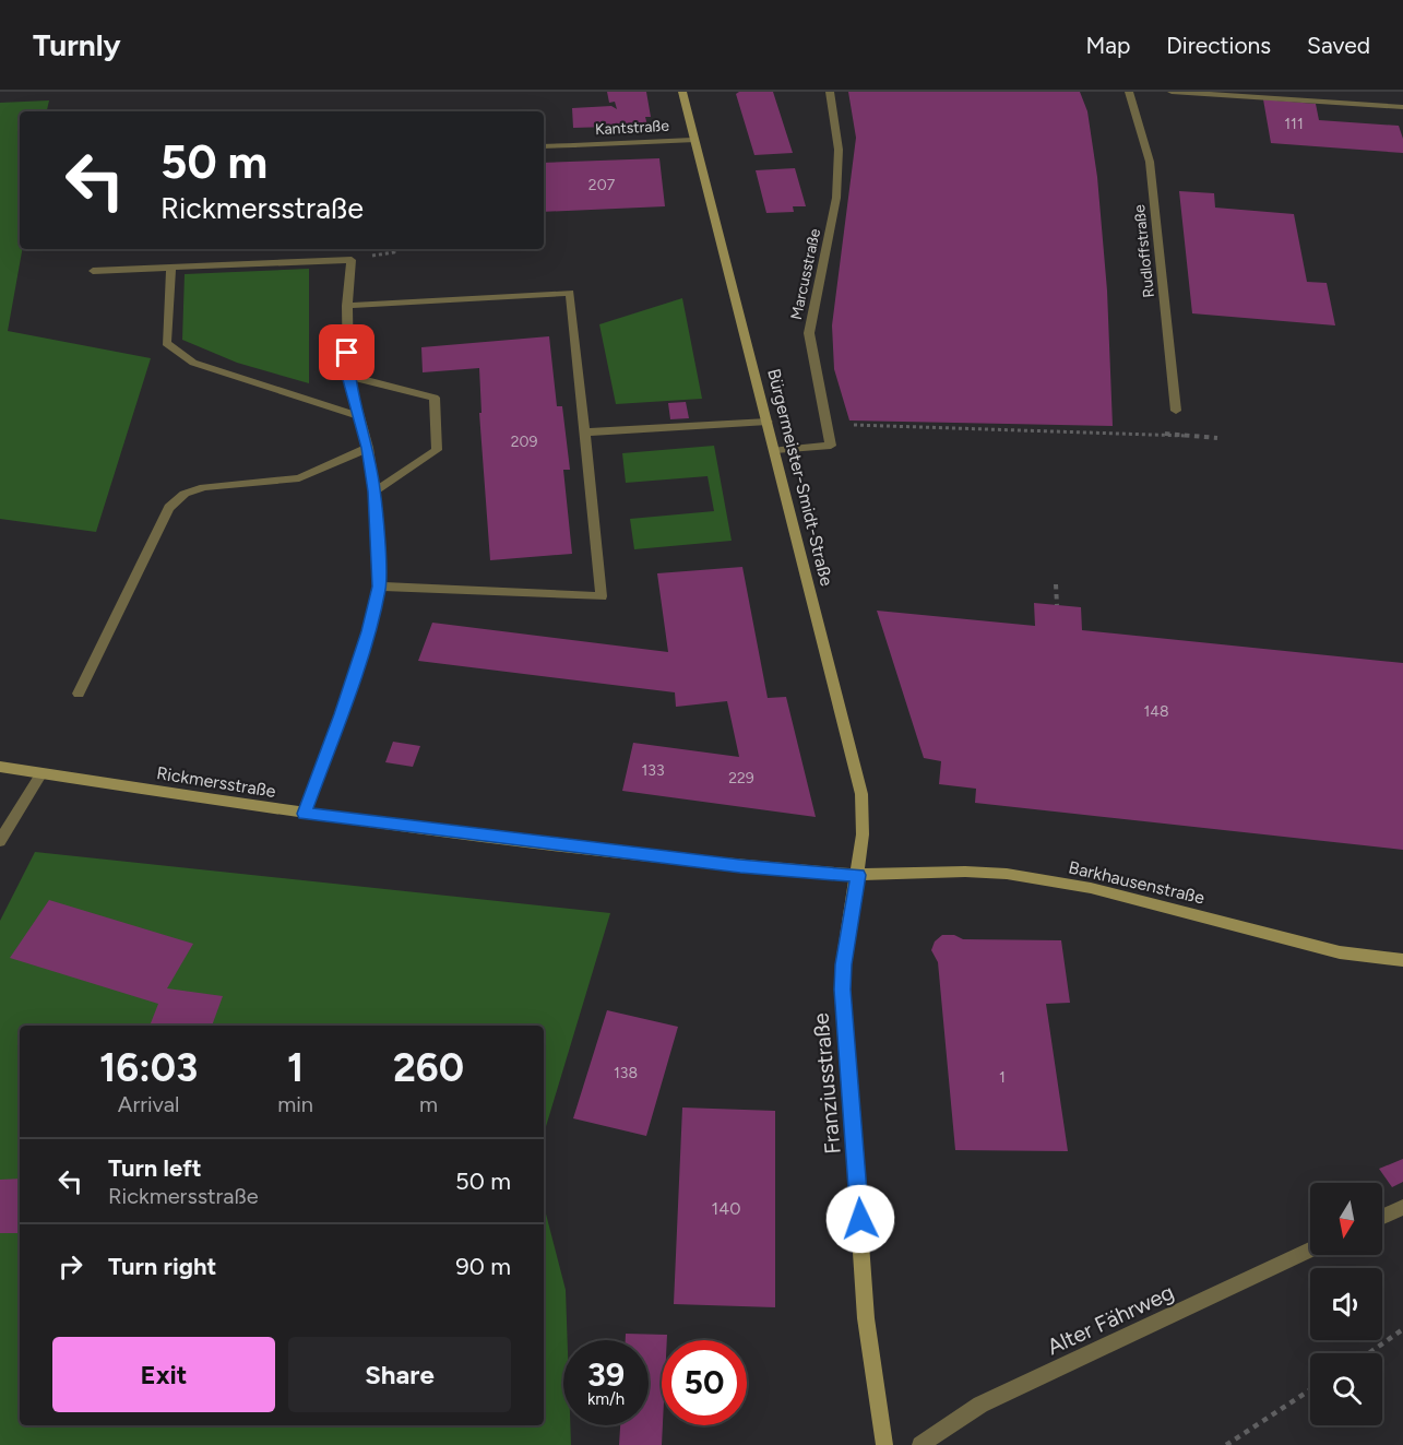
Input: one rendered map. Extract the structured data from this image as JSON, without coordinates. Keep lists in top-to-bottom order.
{
  "streets": {
    "main road": [
      "Bürgermeister-Smidt-Straße",
      "Rickmersstraße",
      "Barkhausenstraße",
      "Franziusstraße"
    ],
    "street": [
      "Kantstraße",
      "Rudloffstraße",
      "Marcusstraße",
      "Alter Fährweg"
    ]
  },
  "crossings": [
    ["Kantstraße", "Bürgermeister-Smidt-Straße"],
    ["Marcusstraße", "Bürgermeister-Smidt-Straße"],
    ["Bürgermeister-Smidt-Straße", "Rickmersstraße"],
    ["Bürgermeister-Smidt-Straße", "Barkhausenstraße"],
    ["Bürgermeister-Smidt-Straße", "Franziusstraße"],
    ["Rickmersstraße", "Barkhausenstraße"],
    ["Rickmersstraße", "Franziusstraße"],
    ["Barkhausenstraße", "Franziusstraße"]
  ],
  "house_numbers": [
    "111",
    "207",
    "209",
    "148",
    "133",
    "229",
    "138",
    "1",
    "140"
  ],
  "north": "bottom",
  "page": {
    "header": "Turnly",
    "nav": ["Map", "Directions", "Saved"],
    "turn": ["50 m", "Rickmersstraße"],
    "eta": [
      "16:03",
      "Arrival",
      "1",
      "min",
      "260",
      "m"
    ],
    "list": [
      {
        "name": "Turn left",
        "note": "Rickmersstraße",
        "value": "50 m"
      },
      {
        "name": "Turn right",
        "value": "90 m"
      }
    ],
    "buttons": ["Exit", "Share"],
    "speed": "39 km/h",
    "limit": "50"
  }
}
